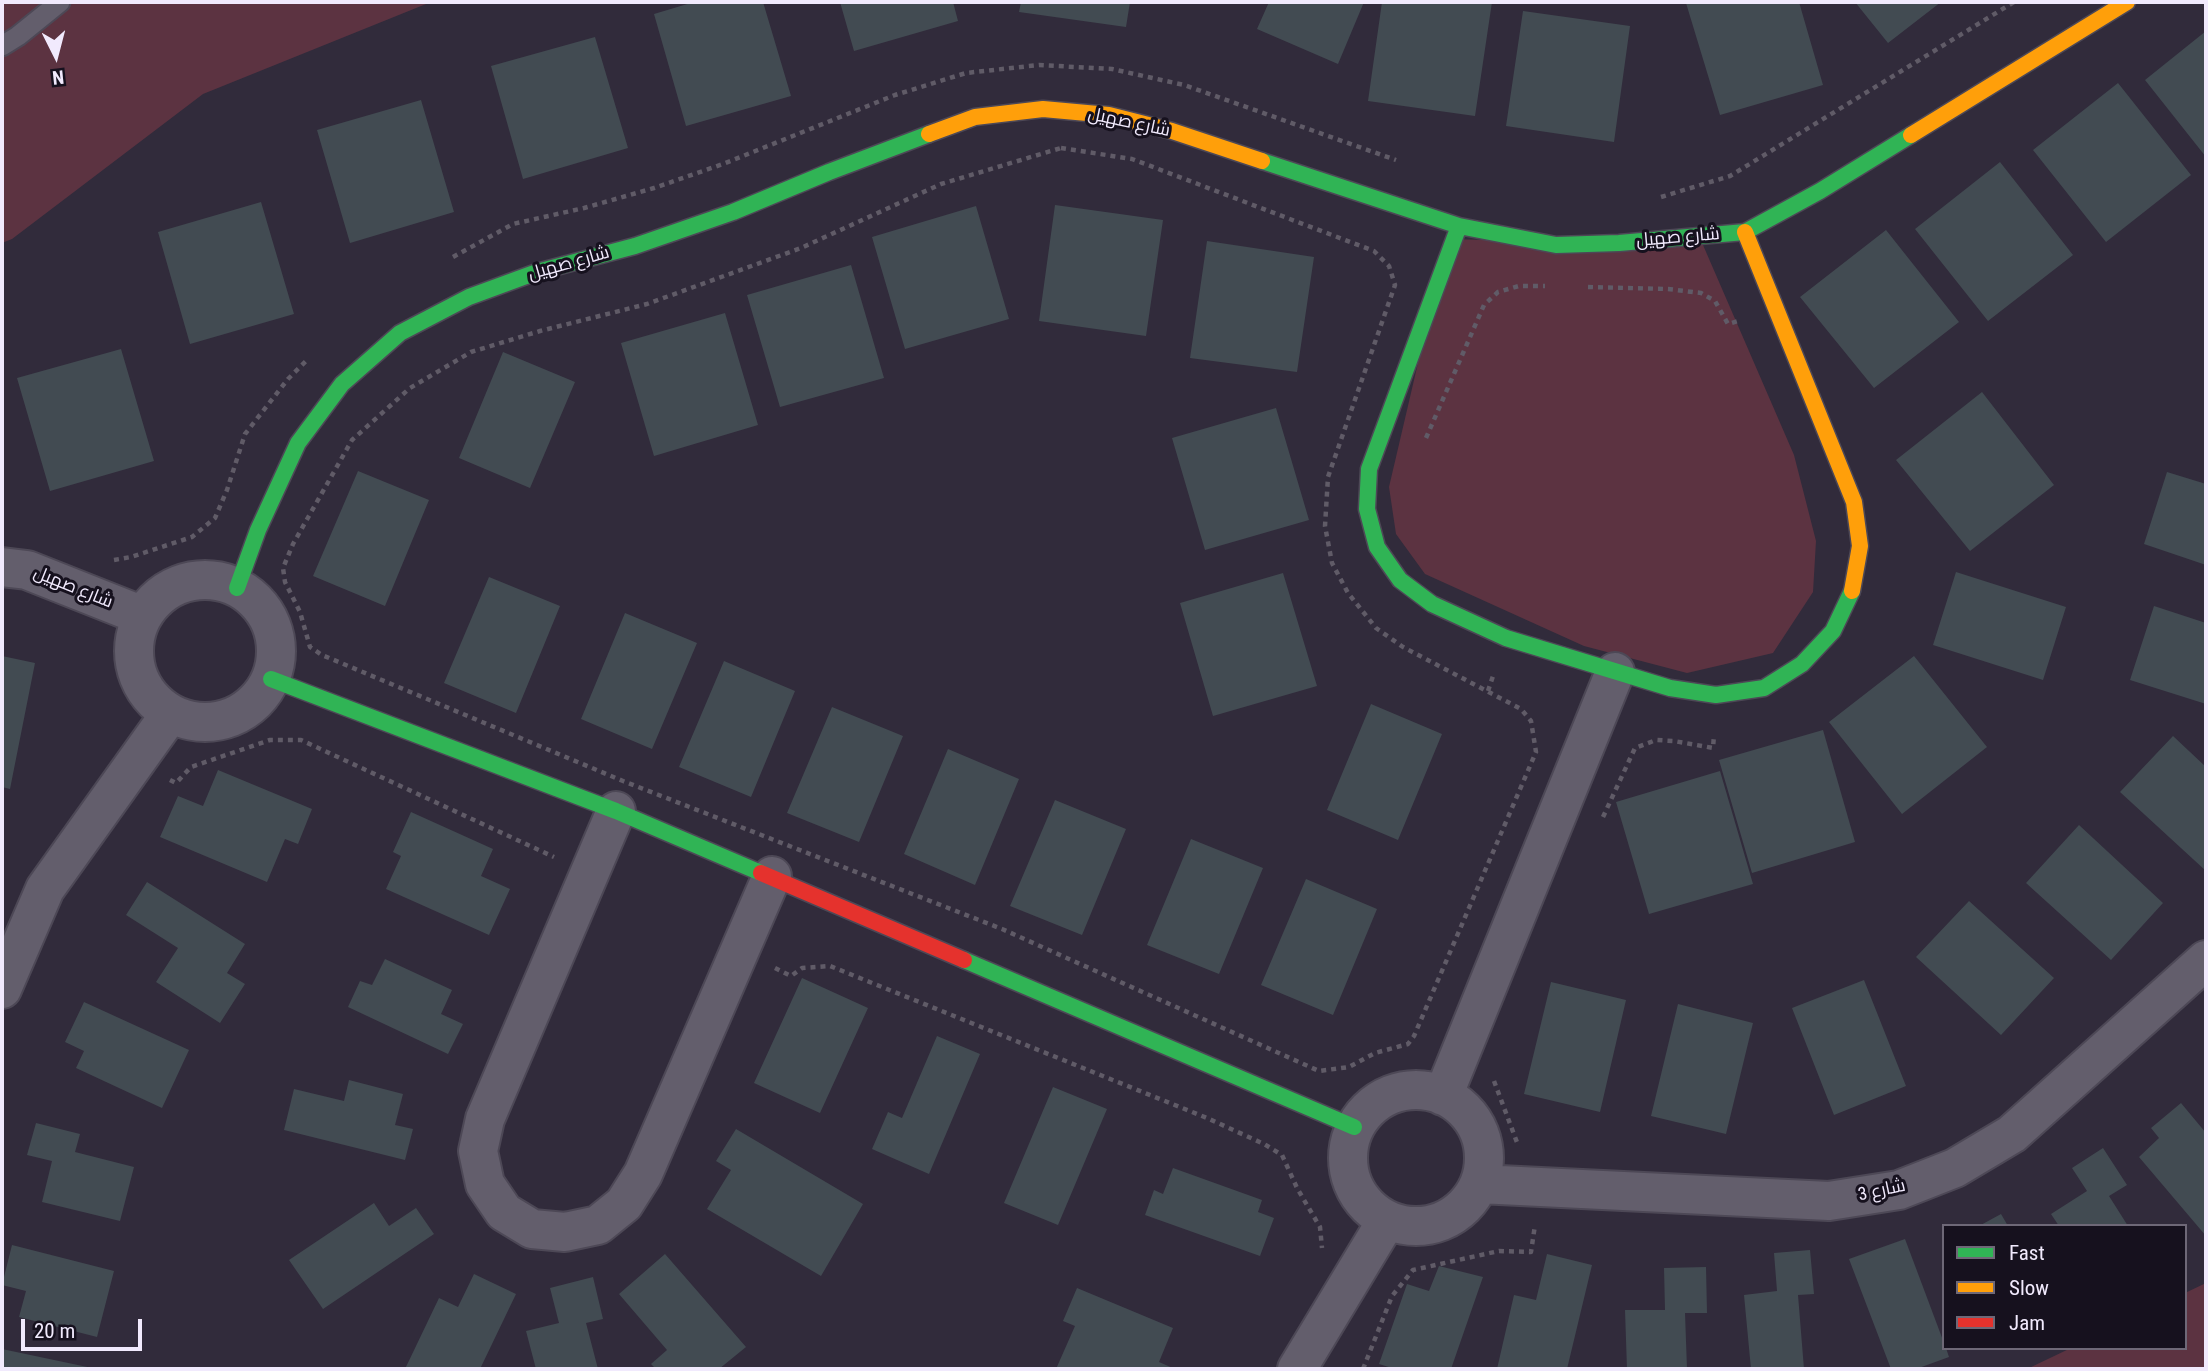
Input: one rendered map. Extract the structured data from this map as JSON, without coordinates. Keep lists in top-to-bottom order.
{
  "streets": {
    "street": ["شارع صهيل", "3 شارع"]
  },
  "legend": ["Fast", "Slow", "Jam"],
  "scale_bar": "20 m",
  "north": "bottom"
}
